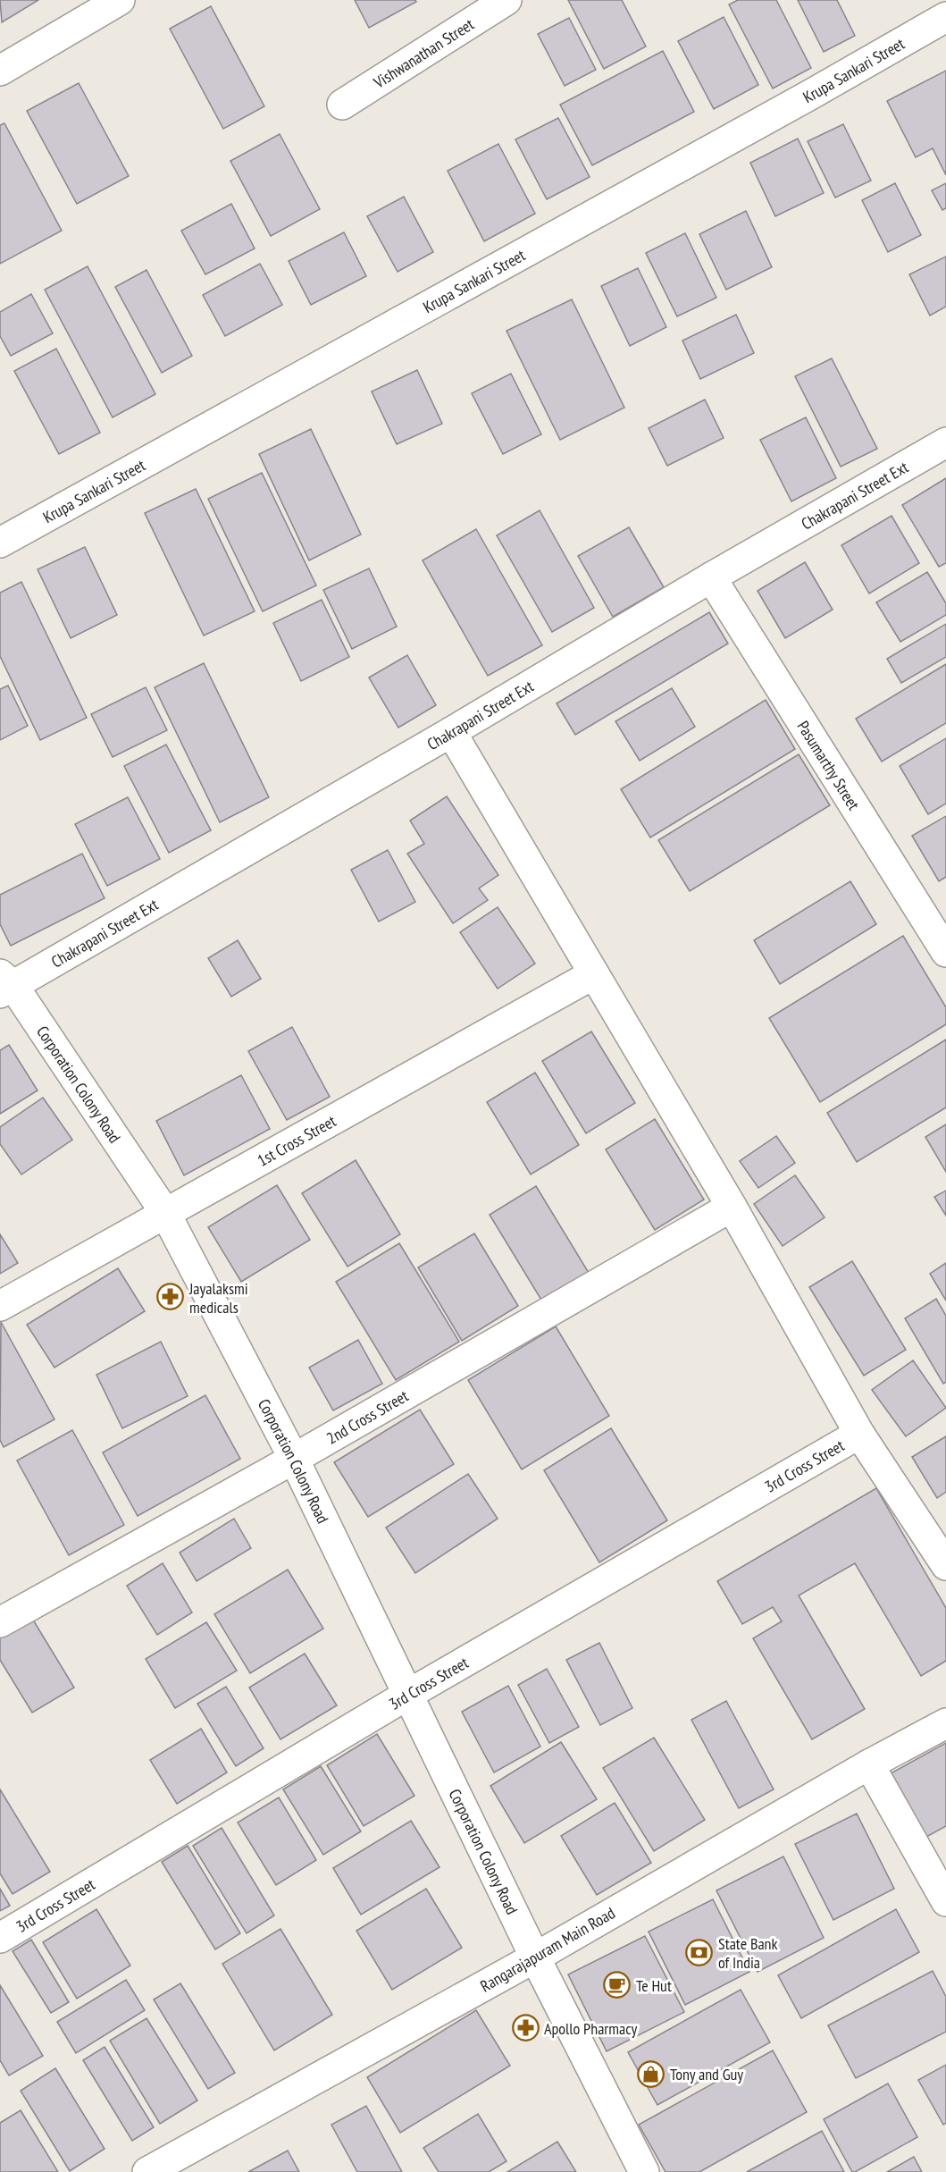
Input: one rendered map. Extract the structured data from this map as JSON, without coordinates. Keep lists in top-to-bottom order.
{
  "streets": {
    "street": [
      "Vishwanathan Street",
      "Krupa Sankari Street",
      "Chakrapani Street Ext",
      "Pasumarthy Street",
      "Corporation Colony Road",
      "1st Cross Street",
      "2nd Cross Street",
      "3rd Cross Street",
      "Rangarajapuram Main Road"
    ]
  },
  "crossings": [
    ["Chakrapani Street Ext", "Pasumarthy Street"],
    ["Chakrapani Street Ext", "Corporation Colony Road"],
    ["Corporation Colony Road", "1st Cross Street"],
    ["Corporation Colony Road", "2nd Cross Street"],
    ["Corporation Colony Road", "3rd Cross Street"],
    ["Corporation Colony Road", "Rangarajapuram Main Road"]
  ],
  "places": {
    "pharmacy": ["Jayalaksmi medicals", "Apollo Pharmacy"],
    "bank": ["State Bank of India"],
    "cafe": ["Te Hut"],
    "shop": ["Tony and Guy"]
  }
}
